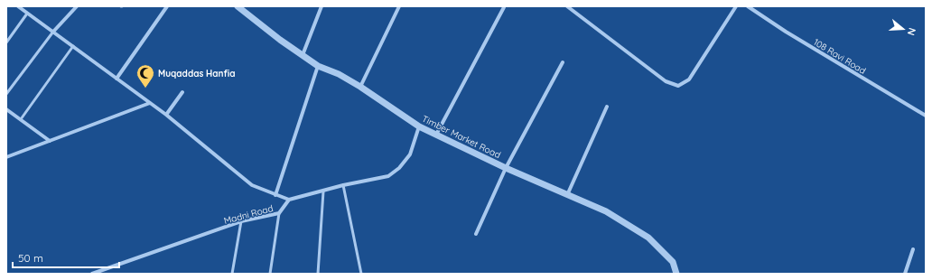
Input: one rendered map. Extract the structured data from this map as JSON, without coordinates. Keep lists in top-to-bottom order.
{
  "streets": {
    "street": ["108 Ravi Road", "Timber Market Road", "Madni Road"]
  },
  "places": {
    "mosque": ["Muqaddas Hanfia"]
  },
  "scale_bar": "50 m",
  "north": "right"
}
